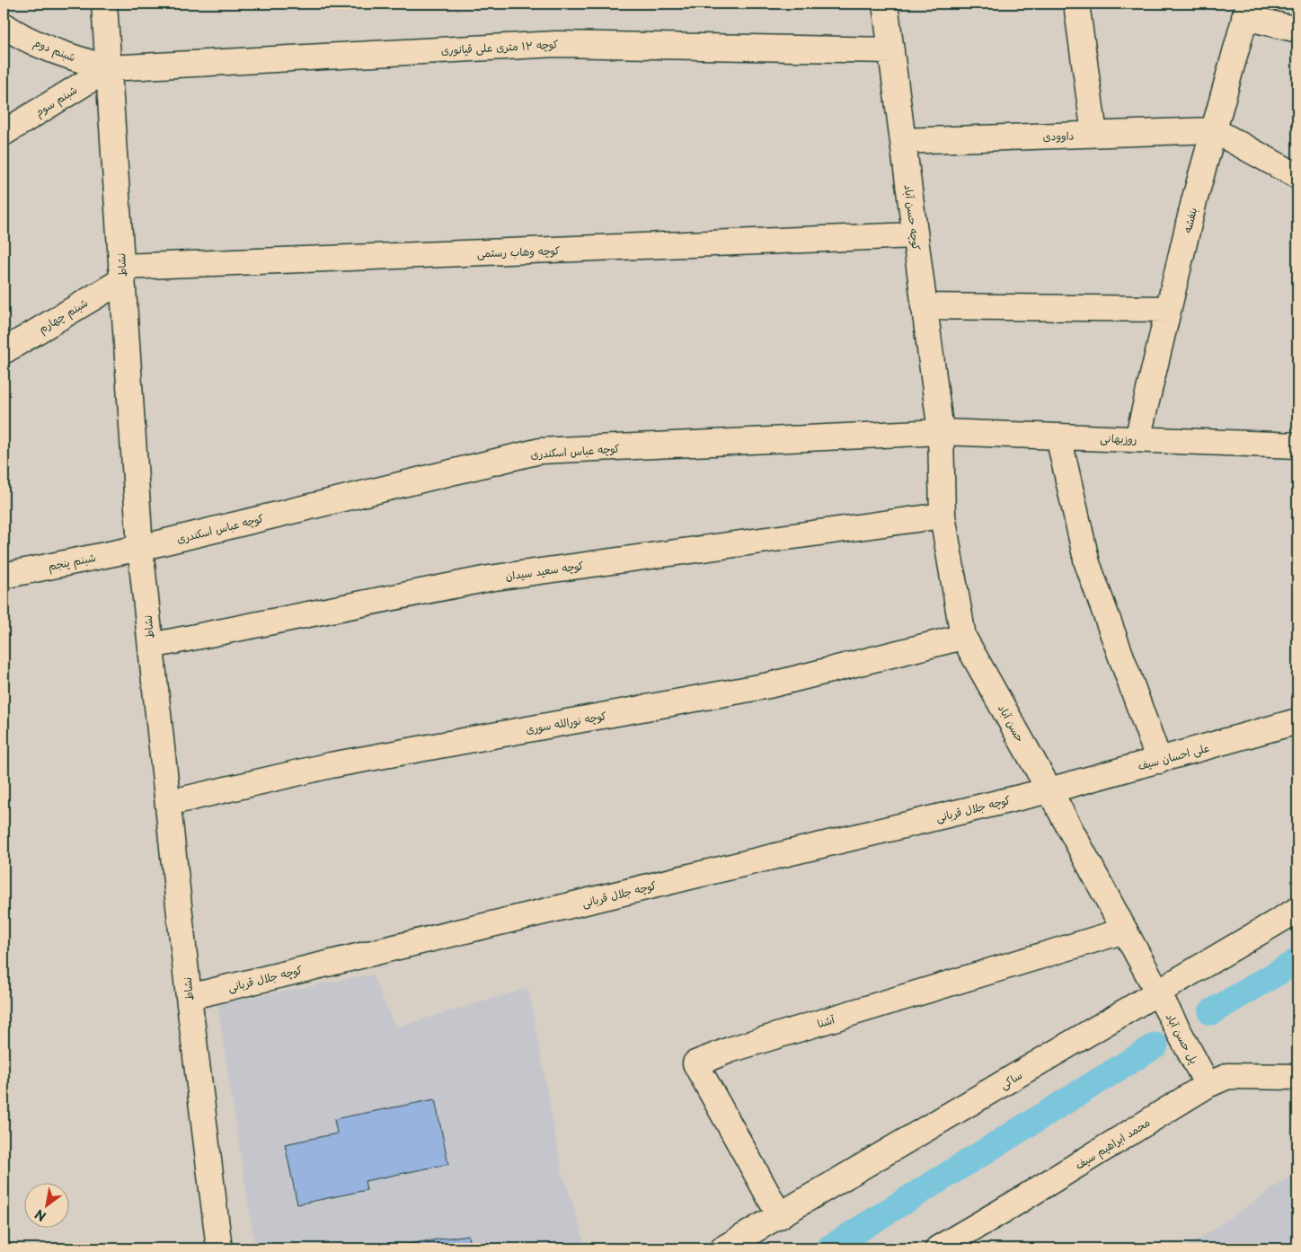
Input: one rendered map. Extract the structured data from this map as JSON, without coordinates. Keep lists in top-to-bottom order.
{
  "streets": {
    "street": [
      "کوچه ۱۲ متری علی قپانوری",
      "شبنم دوم",
      "شبنم سوم",
      "داوودی",
      "کوچه حسن آباد",
      "بنفشه",
      "کوچه وهاب رستمی",
      "نشاط",
      "شبنم چهارم",
      "روزبهانی",
      "کوچه عباس اسکندری",
      "شبنم پنجم",
      "کوچه سعید سیدان",
      "کوچه نورالله سوری",
      "حسن آباد",
      "علی احسان سیف",
      "کوچه جلال قربانی",
      "آشنا",
      "پل حسن آباد",
      "ساکی",
      "محمد ابراهیم سیف"
    ]
  },
  "crossings": [
    ["کوچه ۱۲ متری علی قپانوری", "شبنم دوم"],
    ["کوچه ۱۲ متری علی قپانوری", "شبنم سوم"],
    ["کوچه ۱۲ متری علی قپانوری", "کوچه حسن آباد"],
    ["کوچه ۱۲ متری علی قپانوری", "نشاط"],
    ["شبنم دوم", "شبنم سوم"],
    ["شبنم دوم", "نشاط"],
    ["شبنم سوم", "نشاط"],
    ["داوودی", "کوچه حسن آباد"],
    ["داوودی", "بنفشه"],
    ["کوچه حسن آباد", "کوچه وهاب رستمی"],
    ["کوچه حسن آباد", "روزبهانی"],
    ["کوچه حسن آباد", "کوچه عباس اسکندری"],
    ["کوچه حسن آباد", "حسن آباد"],
    ["بنفشه", "روزبهانی"],
    ["کوچه وهاب رستمی", "نشاط"],
    ["کوچه وهاب رستمی", "شبنم چهارم"],
    ["نشاط", "شبنم چهارم"],
    ["نشاط", "کوچه عباس اسکندری"],
    ["نشاط", "شبنم پنجم"],
    ["نشاط", "کوچه سعید سیدان"],
    ["نشاط", "کوچه نورالله سوری"],
    ["نشاط", "کوچه جلال قربانی"],
    ["روزبهانی", "کوچه عباس اسکندری"],
    ["روزبهانی", "حسن آباد"],
    ["کوچه عباس اسکندری", "شبنم پنجم"],
    ["کوچه عباس اسکندری", "حسن آباد"],
    ["کوچه سعید سیدان", "حسن آباد"],
    ["کوچه نورالله سوری", "حسن آباد"],
    ["حسن آباد", "علی احسان سیف"],
    ["حسن آباد", "کوچه جلال قربانی"],
    ["حسن آباد", "آشنا"],
    ["حسن آباد", "پل حسن آباد"],
    ["حسن آباد", "ساکی"],
    ["علی احسان سیف", "کوچه جلال قربانی"],
    ["آشنا", "ساکی"],
    ["پل حسن آباد", "ساکی"],
    ["پل حسن آباد", "محمد ابراهیم سیف"]
  ],
  "north": "bottom left"
}
